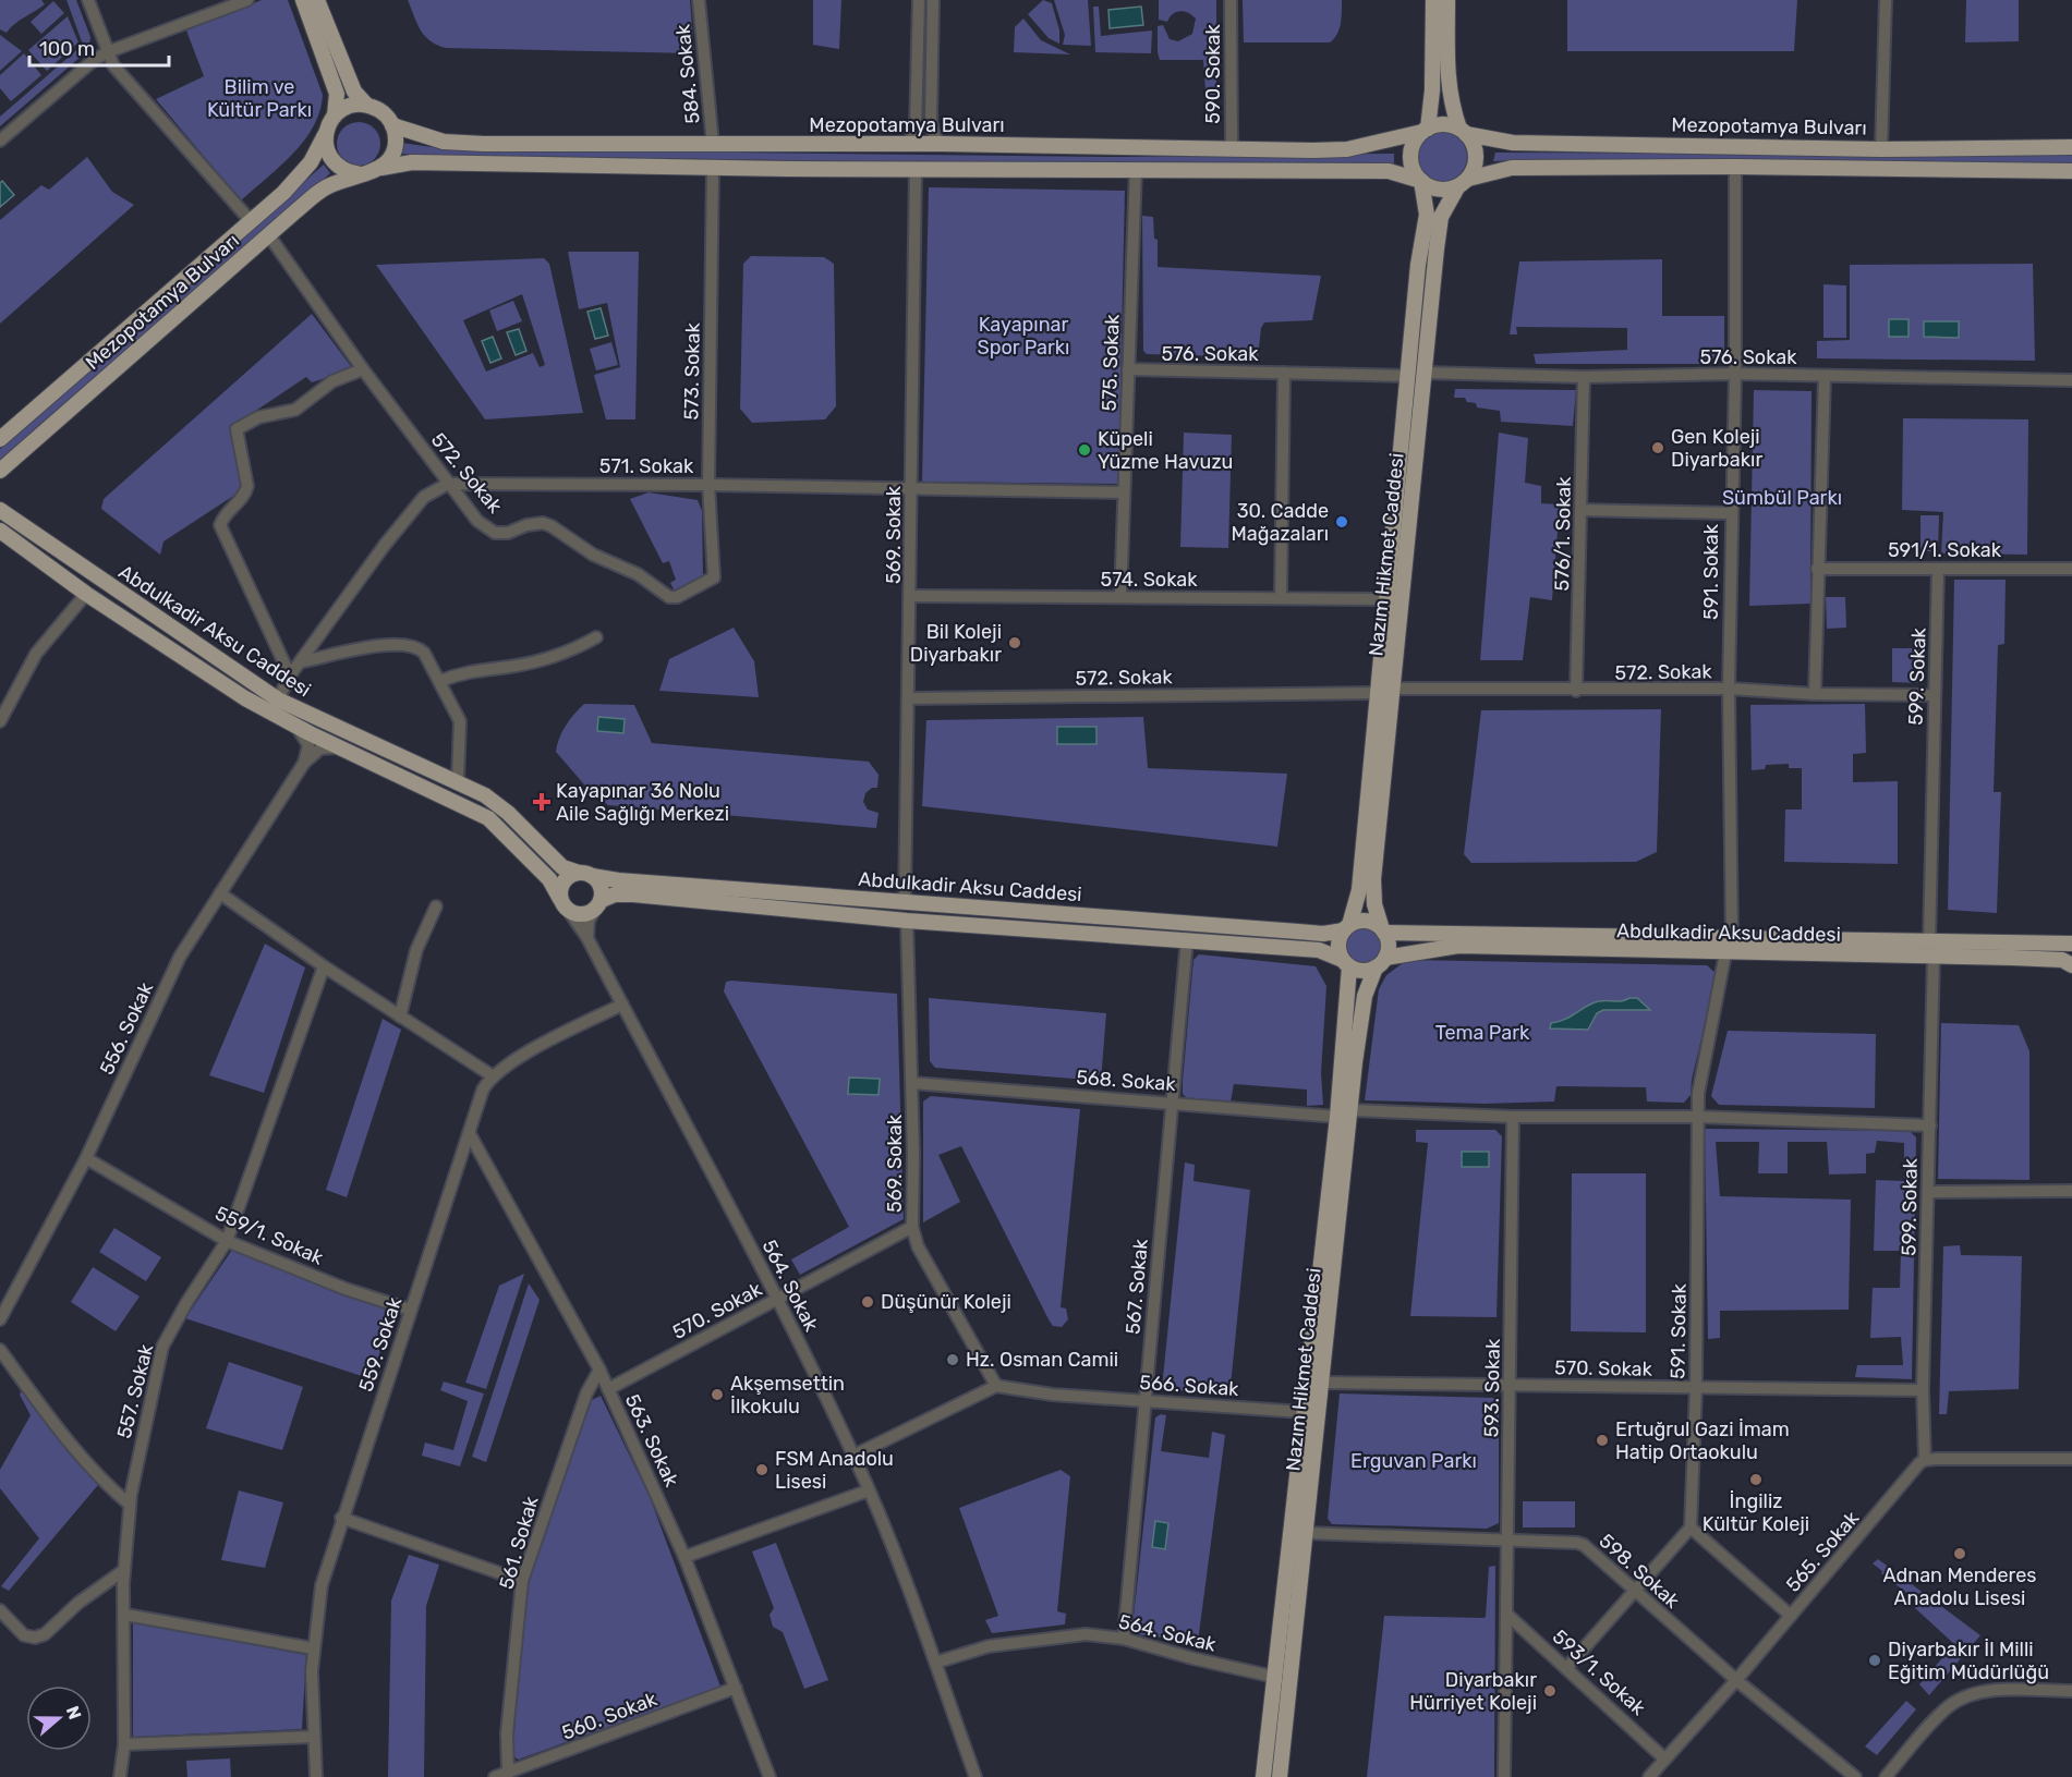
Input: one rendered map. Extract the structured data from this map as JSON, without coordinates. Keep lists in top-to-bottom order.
{
  "streets": {
    "main road": ["Mezopotamya Bulvarı", "Nazım Hikmet Caddesi", "Abdulkadir Aksu Caddesi"],
    "street": [
      "584. Sokak",
      "590. Sokak",
      "576. Sokak",
      "575. Sokak",
      "573. Sokak",
      "571. Sokak",
      "572. Sokak",
      "576/1. Sokak",
      "569. Sokak",
      "591/1. Sokak",
      "591. Sokak",
      "574. Sokak",
      "599. Sokak",
      "556. Sokak",
      "568. Sokak",
      "559/1. Sokak",
      "564. Sokak",
      "567. Sokak",
      "570. Sokak",
      "559. Sokak",
      "566. Sokak",
      "593. Sokak",
      "557. Sokak",
      "563. Sokak",
      "561. Sokak",
      "565. Sokak",
      "598. Sokak",
      "593/1. Sokak",
      "560. Sokak"
    ]
  },
  "crossings": [
    ["584. Sokak", "Mezopotamya Bulvarı"],
    ["590. Sokak", "Mezopotamya Bulvarı"],
    ["Mezopotamya Bulvarı", "572. Sokak"],
    ["Mezopotamya Bulvarı", "Nazım Hikmet Caddesi"],
    ["Mezopotamya Bulvarı", "591. Sokak"],
    ["576. Sokak", "575. Sokak"],
    ["576. Sokak", "576/1. Sokak"],
    ["576. Sokak", "Nazım Hikmet Caddesi"],
    ["576. Sokak", "591. Sokak"],
    ["575. Sokak", "571. Sokak"],
    ["575. Sokak", "574. Sokak"],
    ["573. Sokak", "571. Sokak"],
    ["573. Sokak", "572. Sokak"],
    ["571. Sokak", "572. Sokak"],
    ["571. Sokak", "569. Sokak"],
    ["572. Sokak", "576/1. Sokak"],
    ["572. Sokak", "569. Sokak"],
    ["572. Sokak", "Nazım Hikmet Caddesi"],
    ["572. Sokak", "591. Sokak"],
    ["572. Sokak", "599. Sokak"],
    ["569. Sokak", "574. Sokak"],
    ["569. Sokak", "Abdulkadir Aksu Caddesi"],
    ["569. Sokak", "568. Sokak"],
    ["569. Sokak", "570. Sokak"],
    ["569. Sokak", "566. Sokak"],
    ["591/1. Sokak", "599. Sokak"],
    ["Nazım Hikmet Caddesi", "574. Sokak"],
    ["Nazım Hikmet Caddesi", "Abdulkadir Aksu Caddesi"],
    ["Nazım Hikmet Caddesi", "568. Sokak"],
    ["Nazım Hikmet Caddesi", "564. Sokak"],
    ["Nazım Hikmet Caddesi", "570. Sokak"],
    ["Nazım Hikmet Caddesi", "566. Sokak"],
    ["Nazım Hikmet Caddesi", "598. Sokak"],
    ["591. Sokak", "Abdulkadir Aksu Caddesi"],
    ["591. Sokak", "570. Sokak"],
    ["Abdulkadir Aksu Caddesi", "599. Sokak"],
    ["Abdulkadir Aksu Caddesi", "564. Sokak"],
    ["Abdulkadir Aksu Caddesi", "567. Sokak"],
    ["599. Sokak", "570. Sokak"],
    ["599. Sokak", "565. Sokak"],
    ["556. Sokak", "559/1. Sokak"],
    ["568. Sokak", "567. Sokak"],
    ["559/1. Sokak", "559. Sokak"],
    ["559/1. Sokak", "557. Sokak"],
    ["564. Sokak", "567. Sokak"],
    ["564. Sokak", "570. Sokak"],
    ["567. Sokak", "566. Sokak"],
    ["570. Sokak", "593. Sokak"],
    ["570. Sokak", "563. Sokak"],
    ["559. Sokak", "563. Sokak"],
    ["593. Sokak", "598. Sokak"],
    ["593. Sokak", "593/1. Sokak"],
    ["563. Sokak", "561. Sokak"],
    ["563. Sokak", "560. Sokak"],
    ["561. Sokak", "560. Sokak"],
    ["565. Sokak", "598. Sokak"],
    ["565. Sokak", "593/1. Sokak"]
  ],
  "parks": [
    "Bilim ve Kültür Parkı",
    "Kayapınar Spor Parkı",
    "Sümbül Parkı",
    "Tema Park",
    "Erguvan Parkı"
  ],
  "places": {
    "other": [
      "Gen Koleji Diyarbakır",
      "Küpeli Yüzme Havuzu",
      "30. Cadde Mağazaları",
      "Bil Koleji Diyarbakır",
      "Düşünür Koleji",
      "Hz. Osman Camii",
      "Akşemsettin İlkokulu",
      "Ertuğrul Gazi İmam Hatip Ortaokulu",
      "FSM Anadolu Lisesi",
      "İngiliz Kültür Koleji",
      "Adnan Menderes Anadolu Lisesi",
      "Diyarbakır İl Milli Eğitim Müdürlüğü",
      "Diyarbakır Hürriyet Koleji"
    ],
    "health": ["Kayapınar 36 Nolu Aile Sağlığı Merkezi"]
  },
  "scale_bar": "100 m",
  "north": "right"
}
